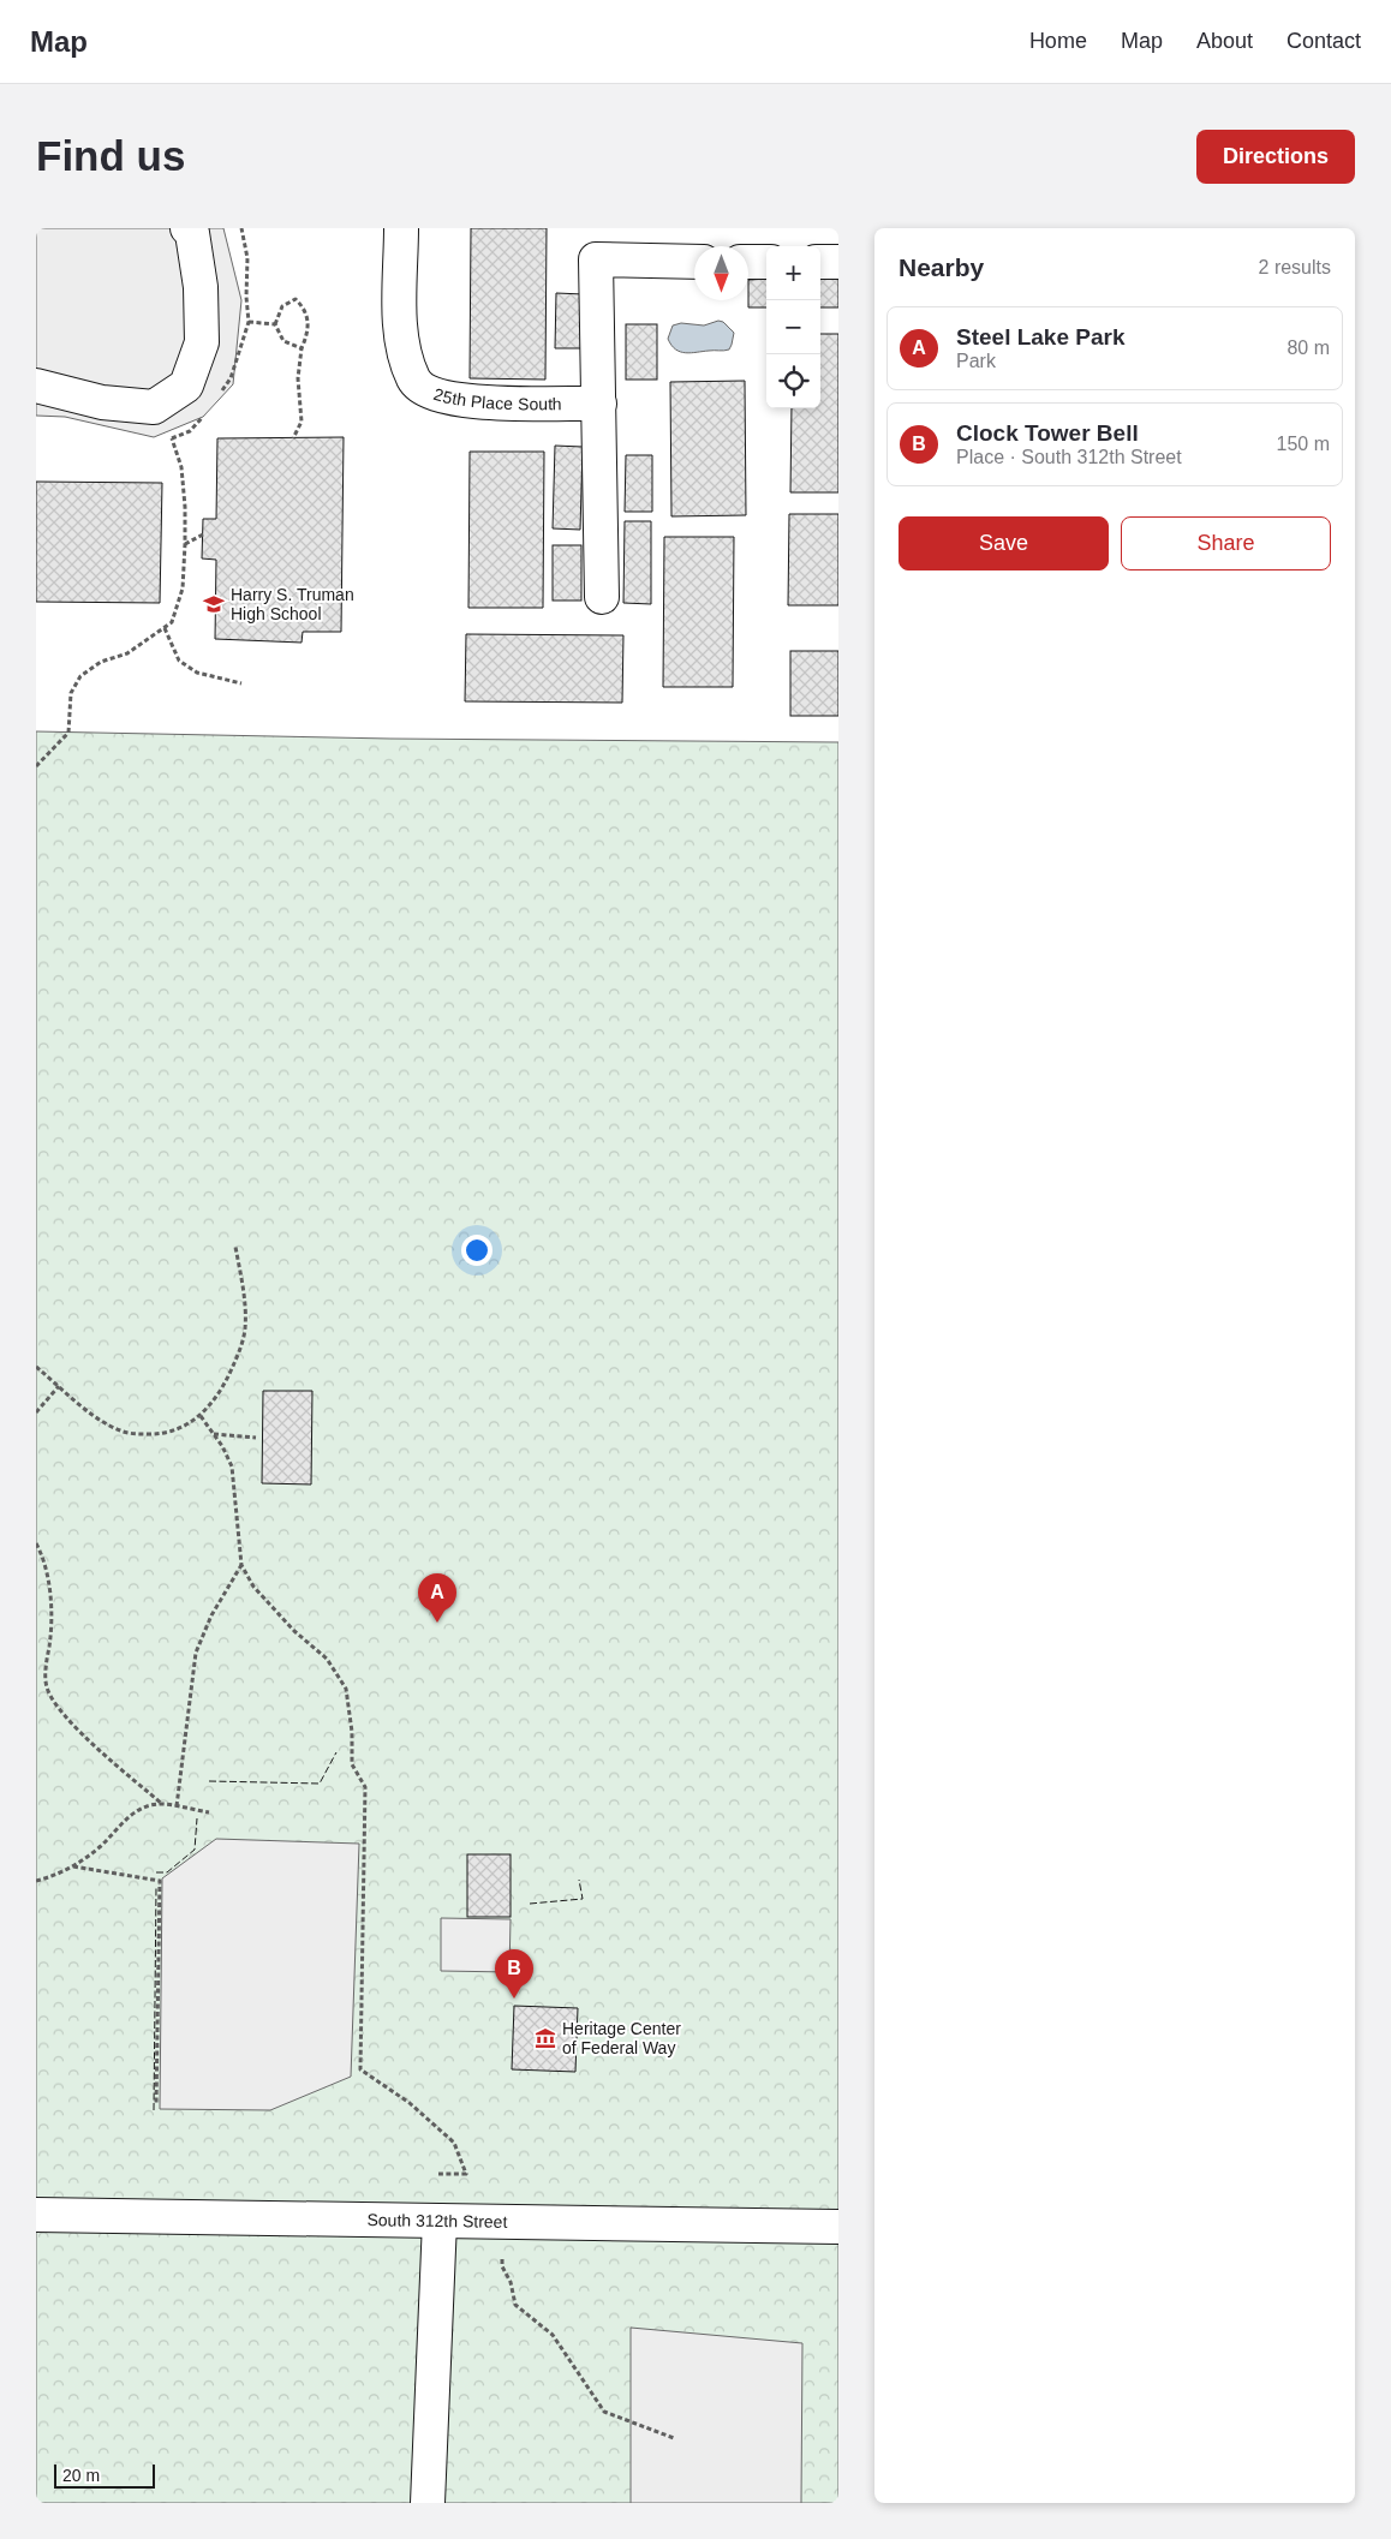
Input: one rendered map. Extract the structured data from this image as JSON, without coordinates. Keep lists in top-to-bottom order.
{
  "streets": {
    "street": ["25th Place South", "South 312th Street"]
  },
  "places": {
    "school or university": ["Harry S. Truman High School"],
    "museum": ["Heritage Center of Federal Way"]
  },
  "scale_bar": "20 m",
  "north": "bottom",
  "page": {
    "header": "Map",
    "nav": [
      "Home",
      "Map",
      "About",
      "Contact"
    ],
    "buttons": [
      "Directions",
      ["Save", "Share"]
    ],
    "title": "Find us",
    "heading": ["Nearby", "2 results"],
    "map_buttons": ["+", "−"],
    "list": [
      {
        "mark": "A",
        "name": "Steel Lake Park",
        "note": "Park",
        "value": "80 m"
      },
      {
        "mark": "B",
        "name": "Clock Tower Bell",
        "note": "Place · South 312th Street",
        "value": "150 m"
      }
    ],
    "pins": ["A", "B"],
    "scale": "20 m"
  }
}
